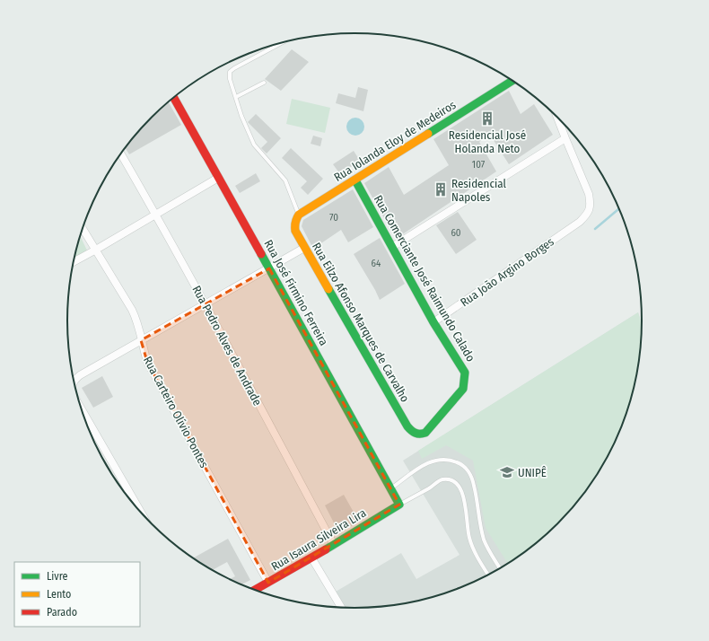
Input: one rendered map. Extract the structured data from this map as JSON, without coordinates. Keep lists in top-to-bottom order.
{
  "streets": {
    "street": [
      "Rua Iolanda Eloy de Medeiros",
      "Rua João Argino Borges",
      "Rua Comerciante José Raimundo Calado",
      "Rua José Firmino Ferreira",
      "Rua Eilzo Afonso Marques de Carvalho",
      "Rua Pedro Alves de Andrade",
      "Rua Carteiro Olívio Pontes",
      "Rua Isaura Silveira Lira"
    ]
  },
  "crossings": [
    ["Rua Iolanda Eloy de Medeiros", "Rua Comerciante José Raimundo Calado"],
    ["Rua Iolanda Eloy de Medeiros", "Rua Eilzo Afonso Marques de Carvalho"],
    ["Rua João Argino Borges", "Rua Comerciante José Raimundo Calado"],
    ["Rua Comerciante José Raimundo Calado", "Rua Eilzo Afonso Marques de Carvalho"],
    ["Rua José Firmino Ferreira", "Rua Isaura Silveira Lira"],
    ["Rua Pedro Alves de Andrade", "Rua Isaura Silveira Lira"],
    ["Rua Carteiro Olívio Pontes", "Rua Isaura Silveira Lira"]
  ],
  "places": {
    "building": ["Residencial José Holanda Neto", "Residencial Napoles"],
    "school or university": ["UNIPÊ"]
  },
  "house_numbers": [
    "107",
    "70",
    "60",
    "64"
  ],
  "legend": ["Livre", "Lento", "Parado"]
}
